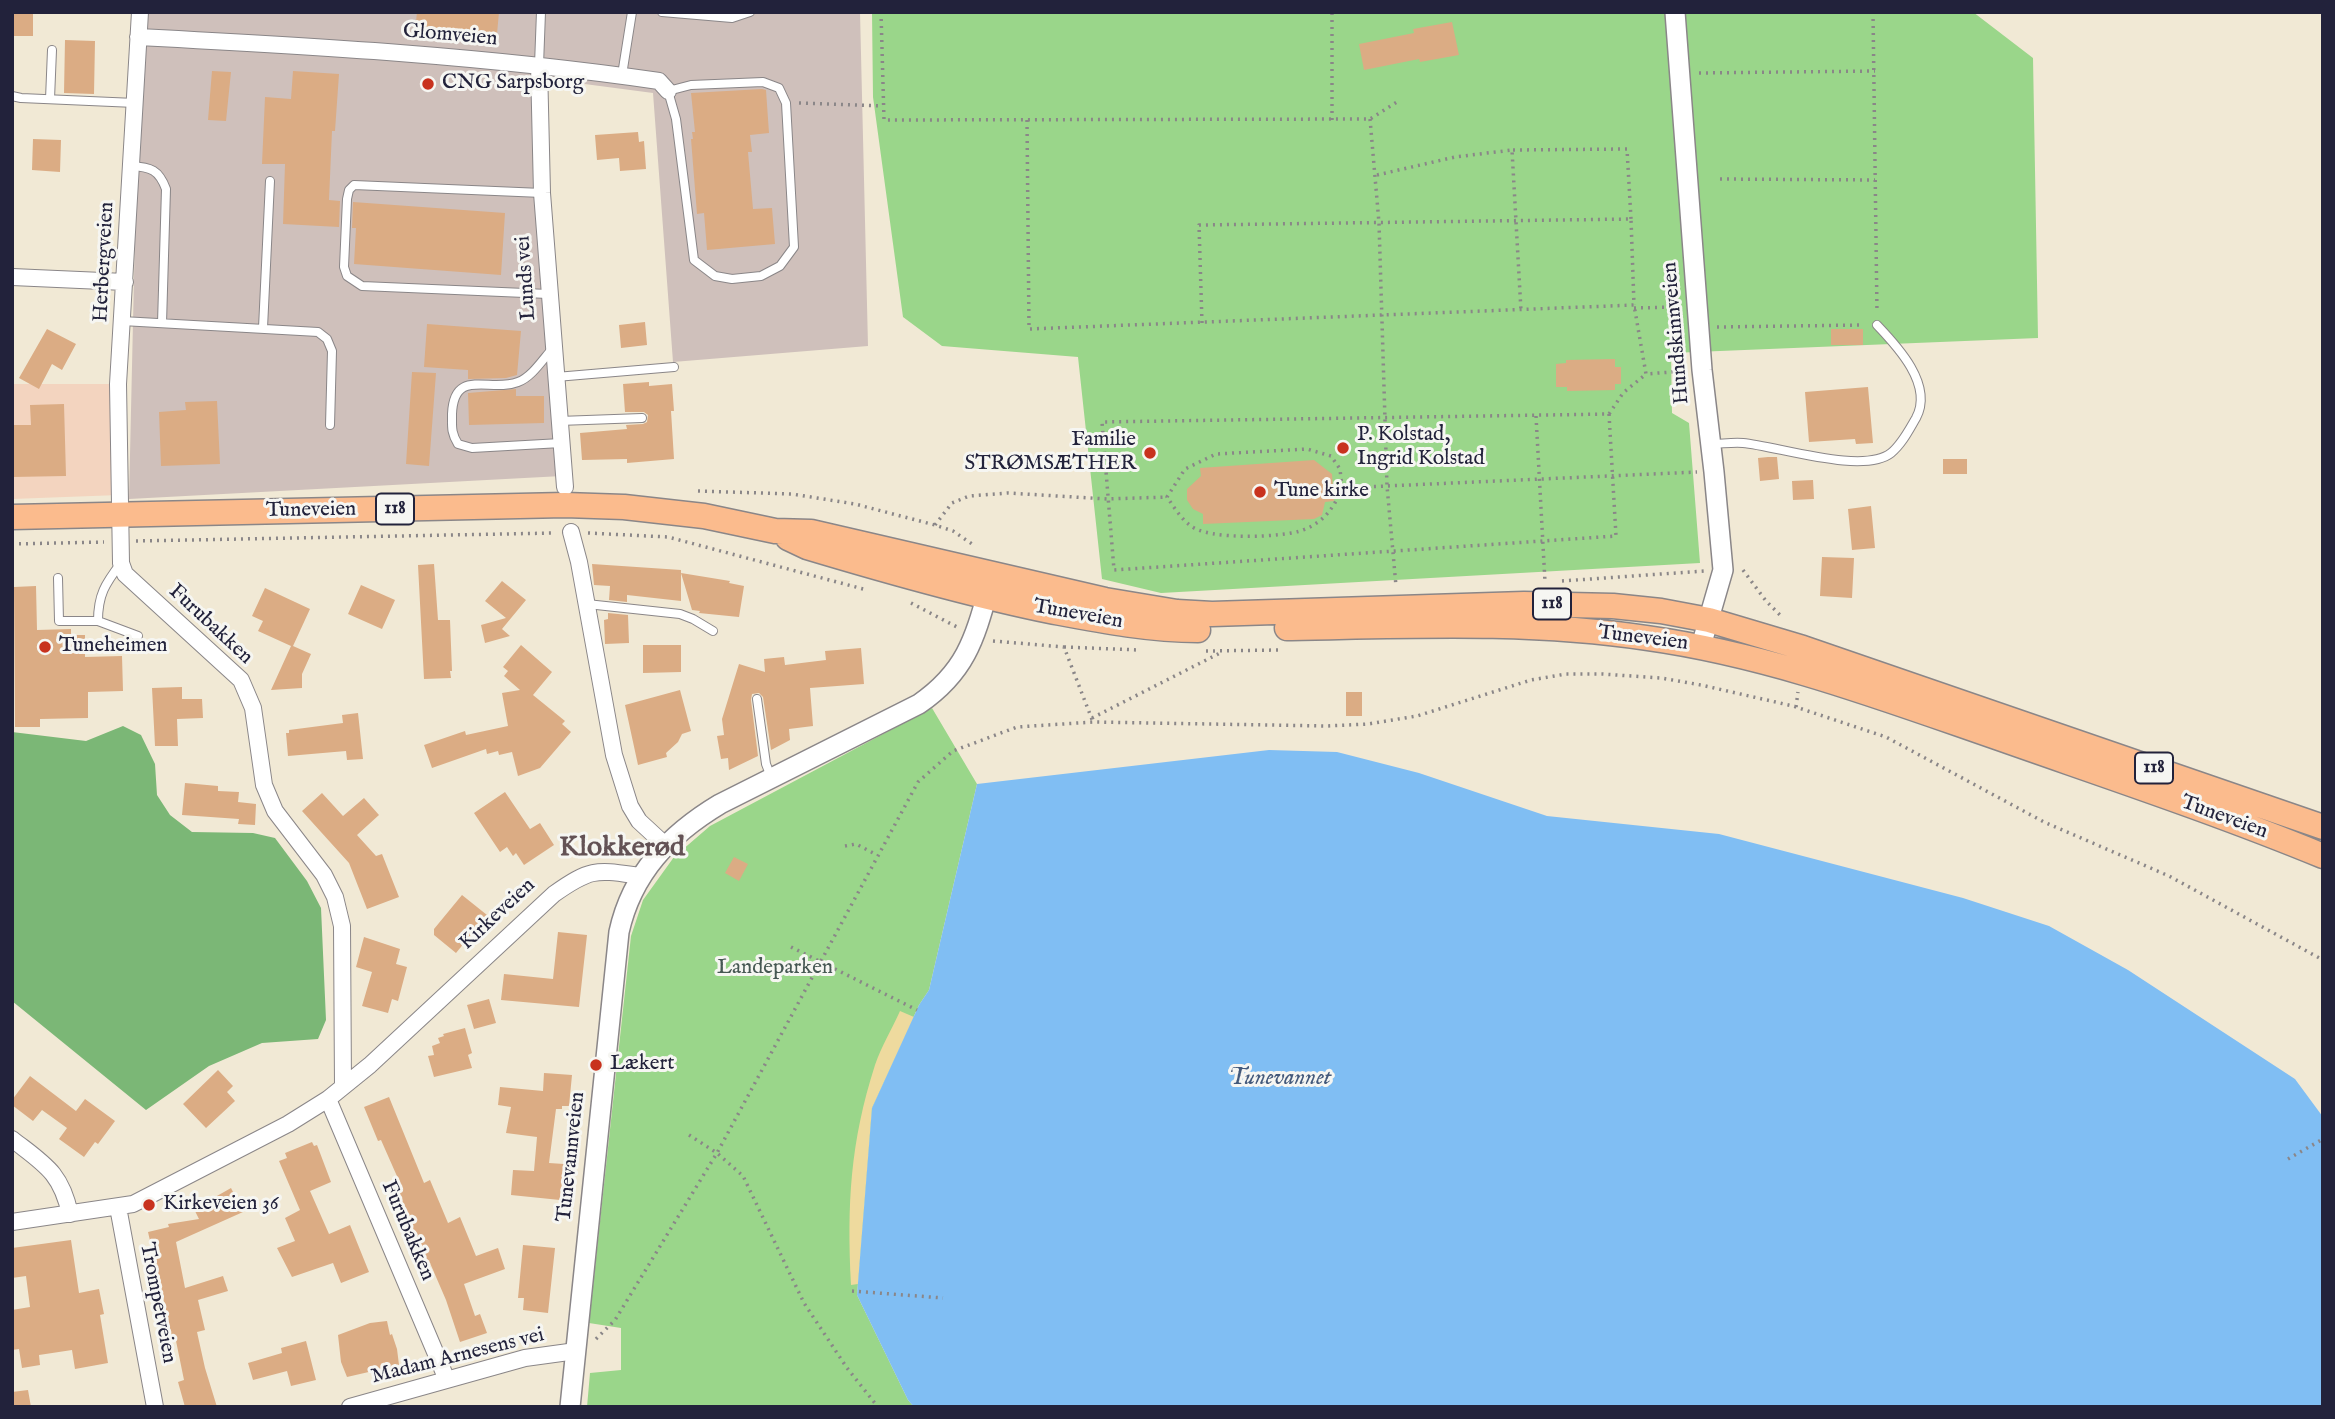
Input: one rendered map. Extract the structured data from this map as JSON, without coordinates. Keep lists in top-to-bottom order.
{
  "streets": {
    "main road": ["118", "Tuneveien"],
    "street": [
      "Glomveien",
      "Herbergveien",
      "Lunds vei",
      "Hundskinnveien",
      "Furubakken",
      "Kirkeveien",
      "Tunevannveien",
      "Trompetveien",
      "Madam Arnesens vei"
    ]
  },
  "crossings": [
    ["Glomveien", "Herbergveien"],
    ["Glomveien", "Lunds vei"],
    ["Herbergveien", "Tuneveien"],
    ["Hundskinnveien", "Tuneveien"],
    ["Furubakken", "Kirkeveien"],
    ["Furubakken", "Madam Arnesens vei"],
    ["Kirkeveien", "Tunevannveien"],
    ["Kirkeveien", "Trompetveien"],
    ["Tunevannveien", "Madam Arnesens vei"]
  ],
  "districts": ["Klokkerød"],
  "water": ["Tunevannet"],
  "parks": ["Landeparken"],
  "places": [
    "CNG Sarpsborg",
    "P. Kolstad, Ingrid Kolstad",
    "Familie STRØMSÆTHER",
    "Tune kirke",
    "Tuneheimen",
    "Lækert",
    "Kirkeveien 36"
  ]
}
